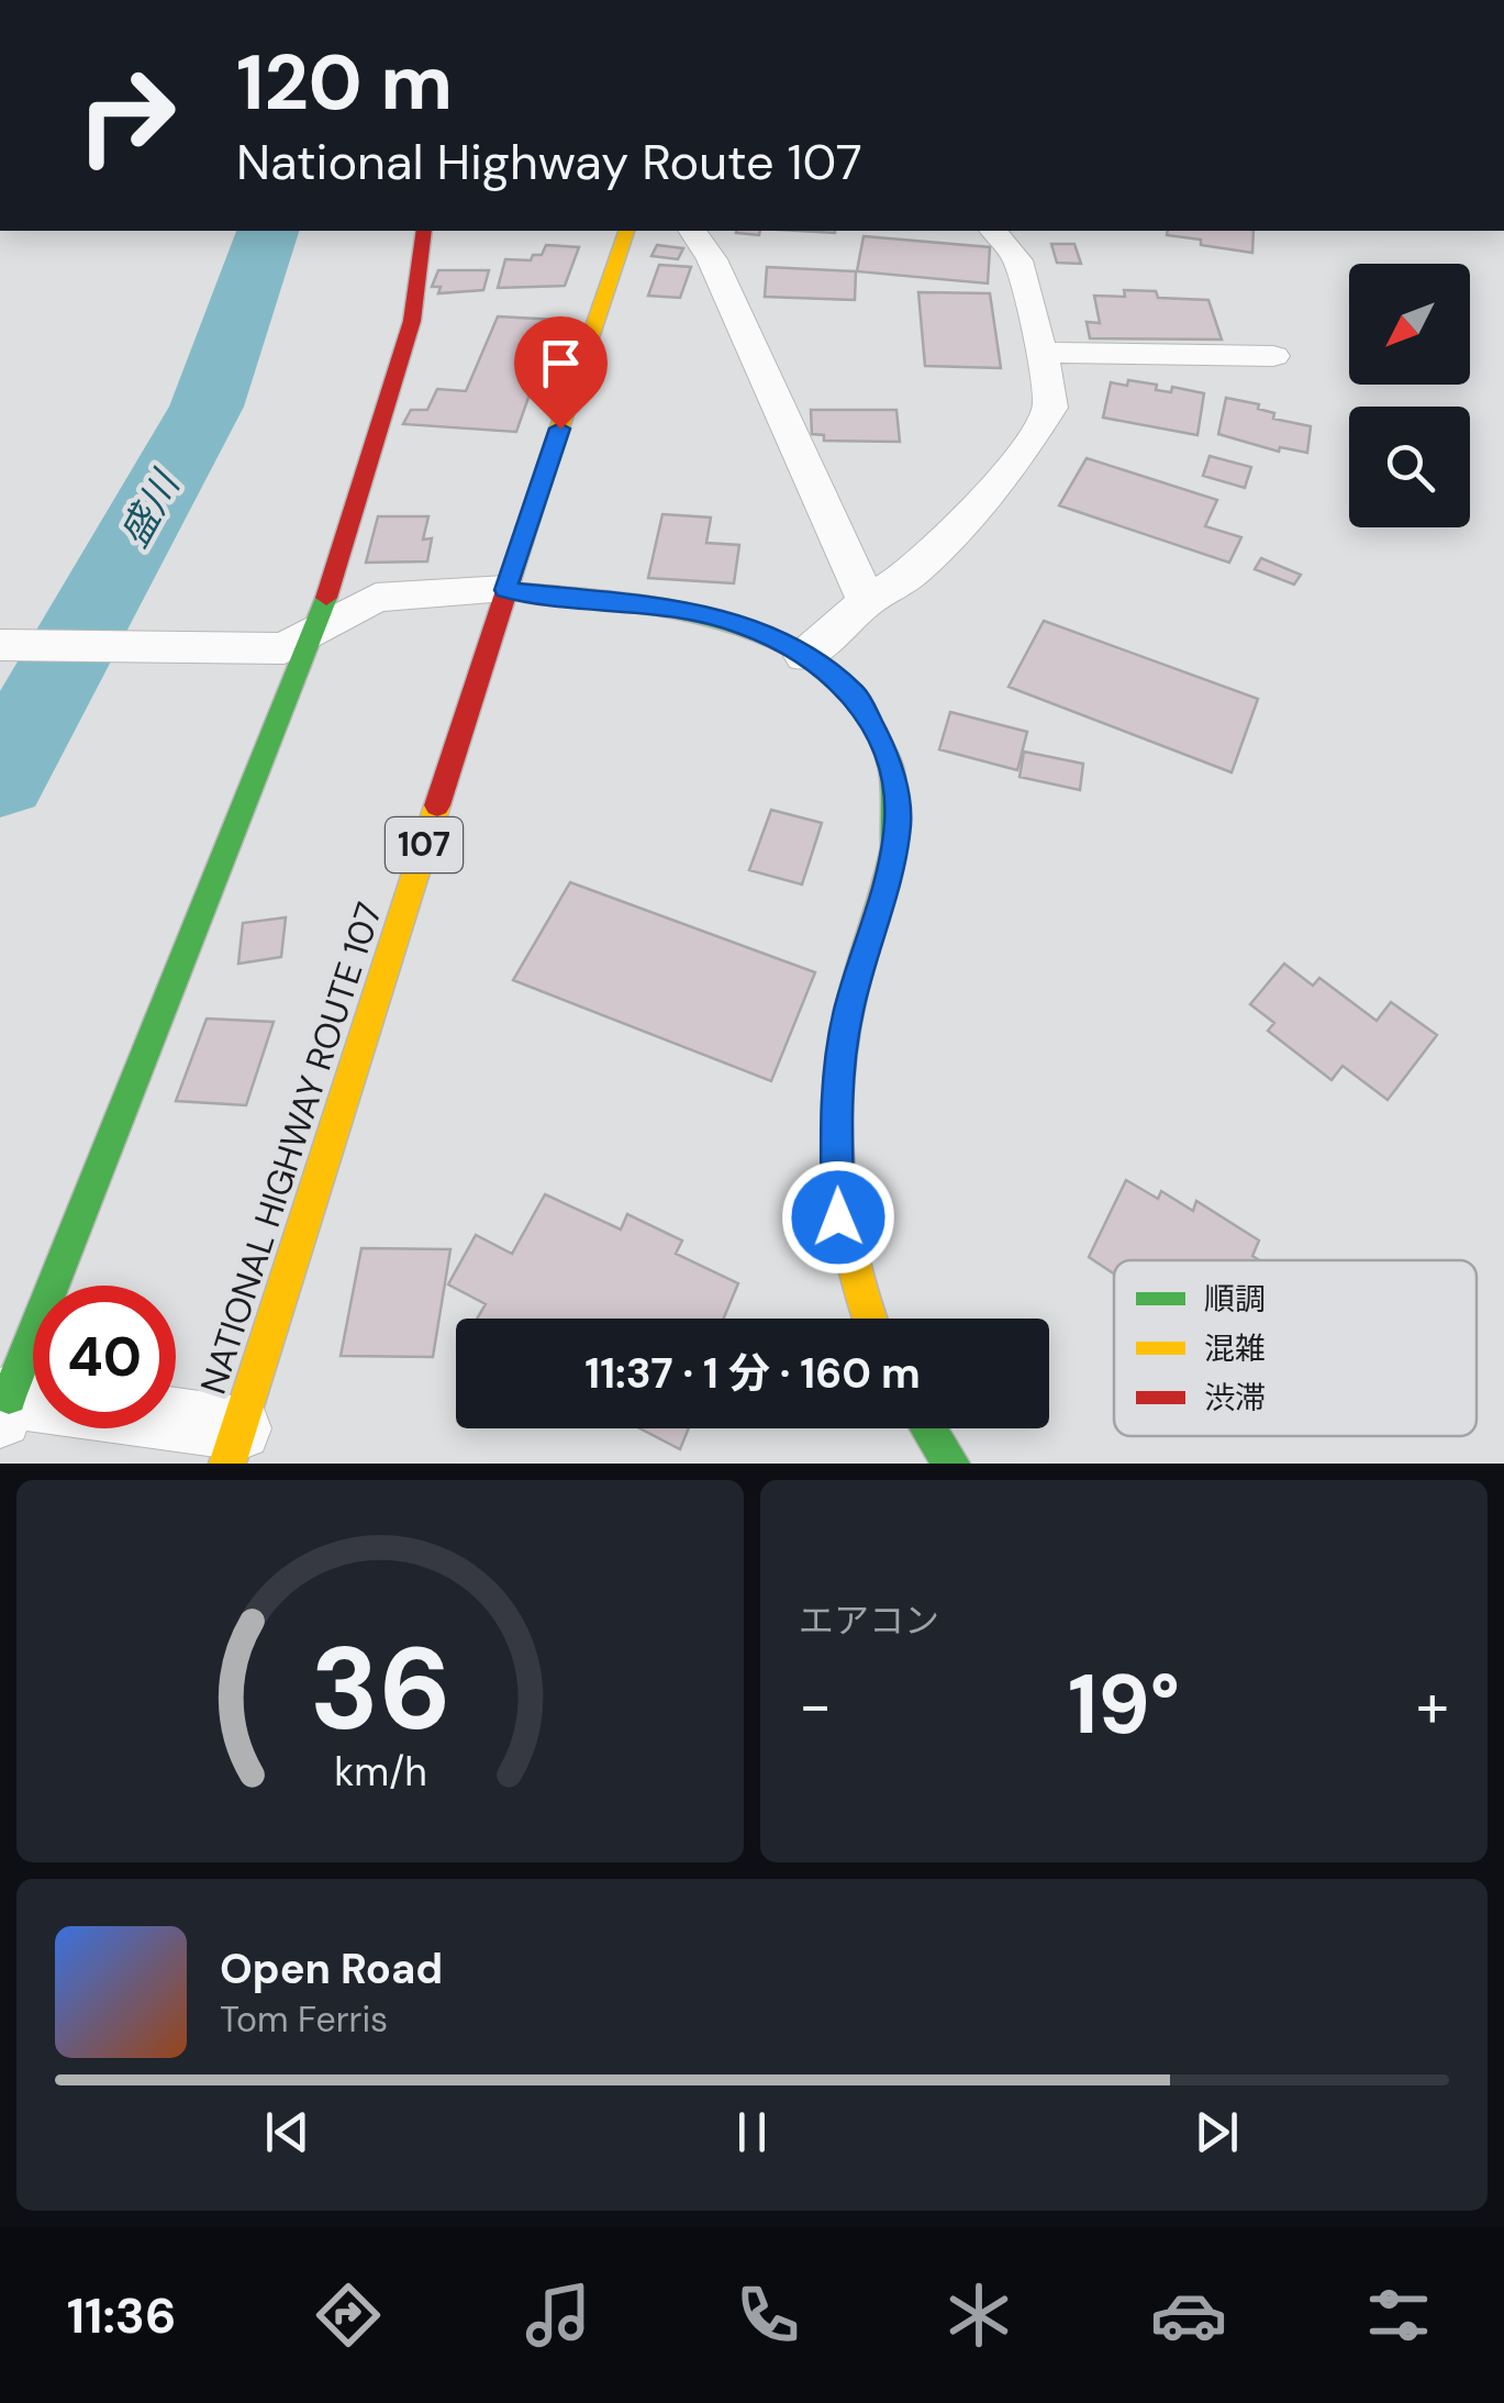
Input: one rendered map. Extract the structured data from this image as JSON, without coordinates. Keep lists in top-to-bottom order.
{
  "streets": {
    "main road": ["107", "NATIONAL HIGHWAY ROUTE 107"]
  },
  "water": ["盛川"],
  "legend": ["順調", "混雑", "渋滞"],
  "north": "bottom left",
  "page": {
    "turn": ["120 m", "National Highway Route 107"],
    "limit": "40",
    "trip": "11:37 · 1 分 · 160 m",
    "tile": "エアコン",
    "heat": ["−", "19°", "+"],
    "song": ["Open Road", "Tom Ferris"],
    "tabs": "11:36",
    "gauge": ["36", "km/h"]
  }
}
